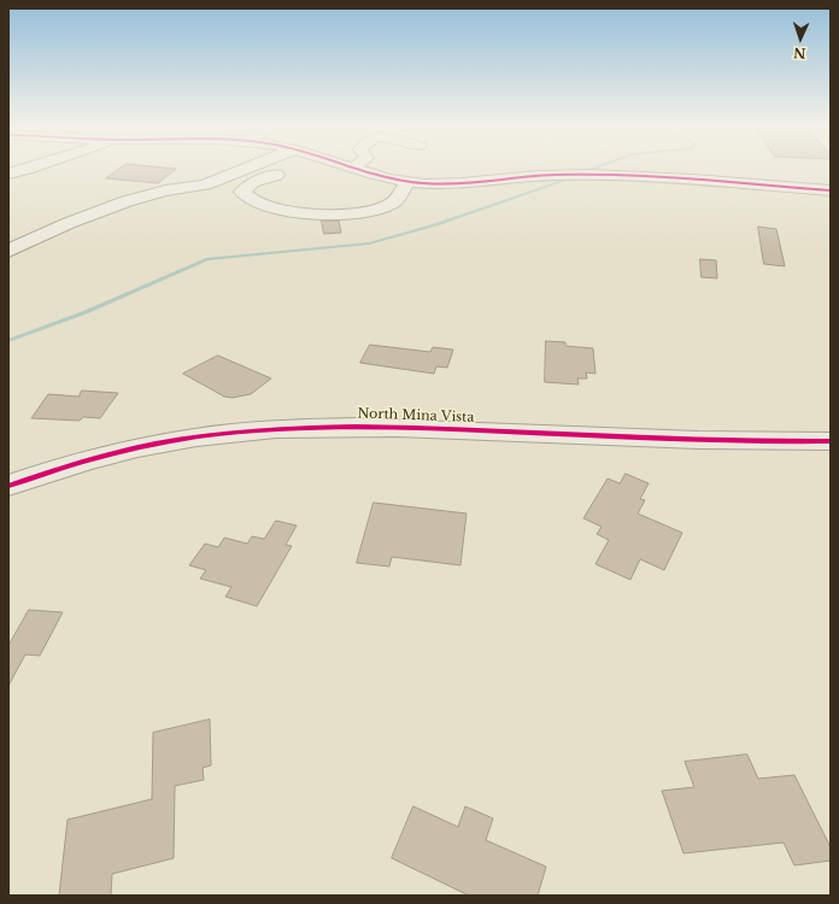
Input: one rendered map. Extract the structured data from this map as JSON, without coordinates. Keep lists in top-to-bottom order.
{
  "streets": {
    "street": ["North Mina Vista"]
  },
  "north": "bottom"
}
